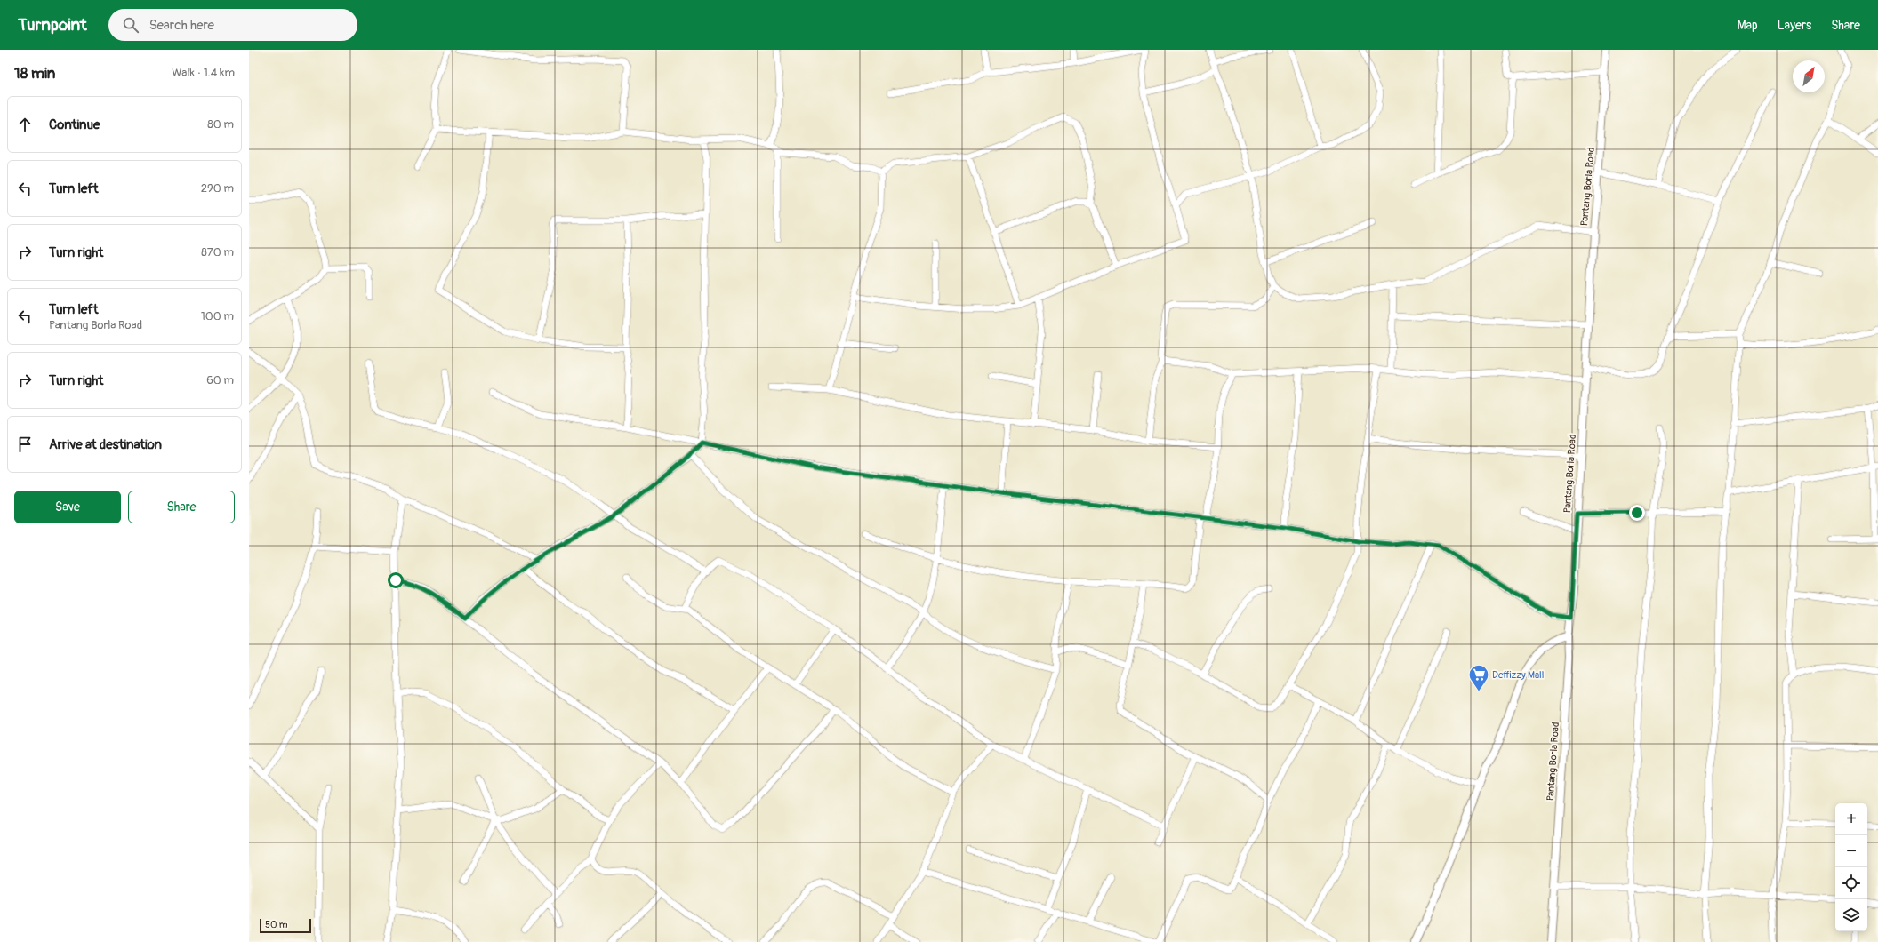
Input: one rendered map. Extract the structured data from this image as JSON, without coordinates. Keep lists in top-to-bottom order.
{
  "streets": {
    "street": ["Pantang Borla Road"]
  },
  "places": {
    "supermarket": ["Deffizzy Mall"]
  },
  "scale_bar": "50 m",
  "north": "top right",
  "page": {
    "header": "Turnpoint",
    "search": "Search here",
    "nav": ["Map", "Layers", "Share"],
    "heading": ["18 min", "Walk · 1.4 km"],
    "list": [
      ["Continue", "80 m"],
      ["Turn left", "290 m"],
      ["Turn right", "870 m"],
      ["Turn left", "Pantang Borla Road", "100 m"],
      ["Turn right", "60 m"],
      "Arrive at destination"
    ],
    "buttons": ["Save", "Share"],
    "map_buttons": ["+", "−"],
    "scale": "50 m"
  }
}
